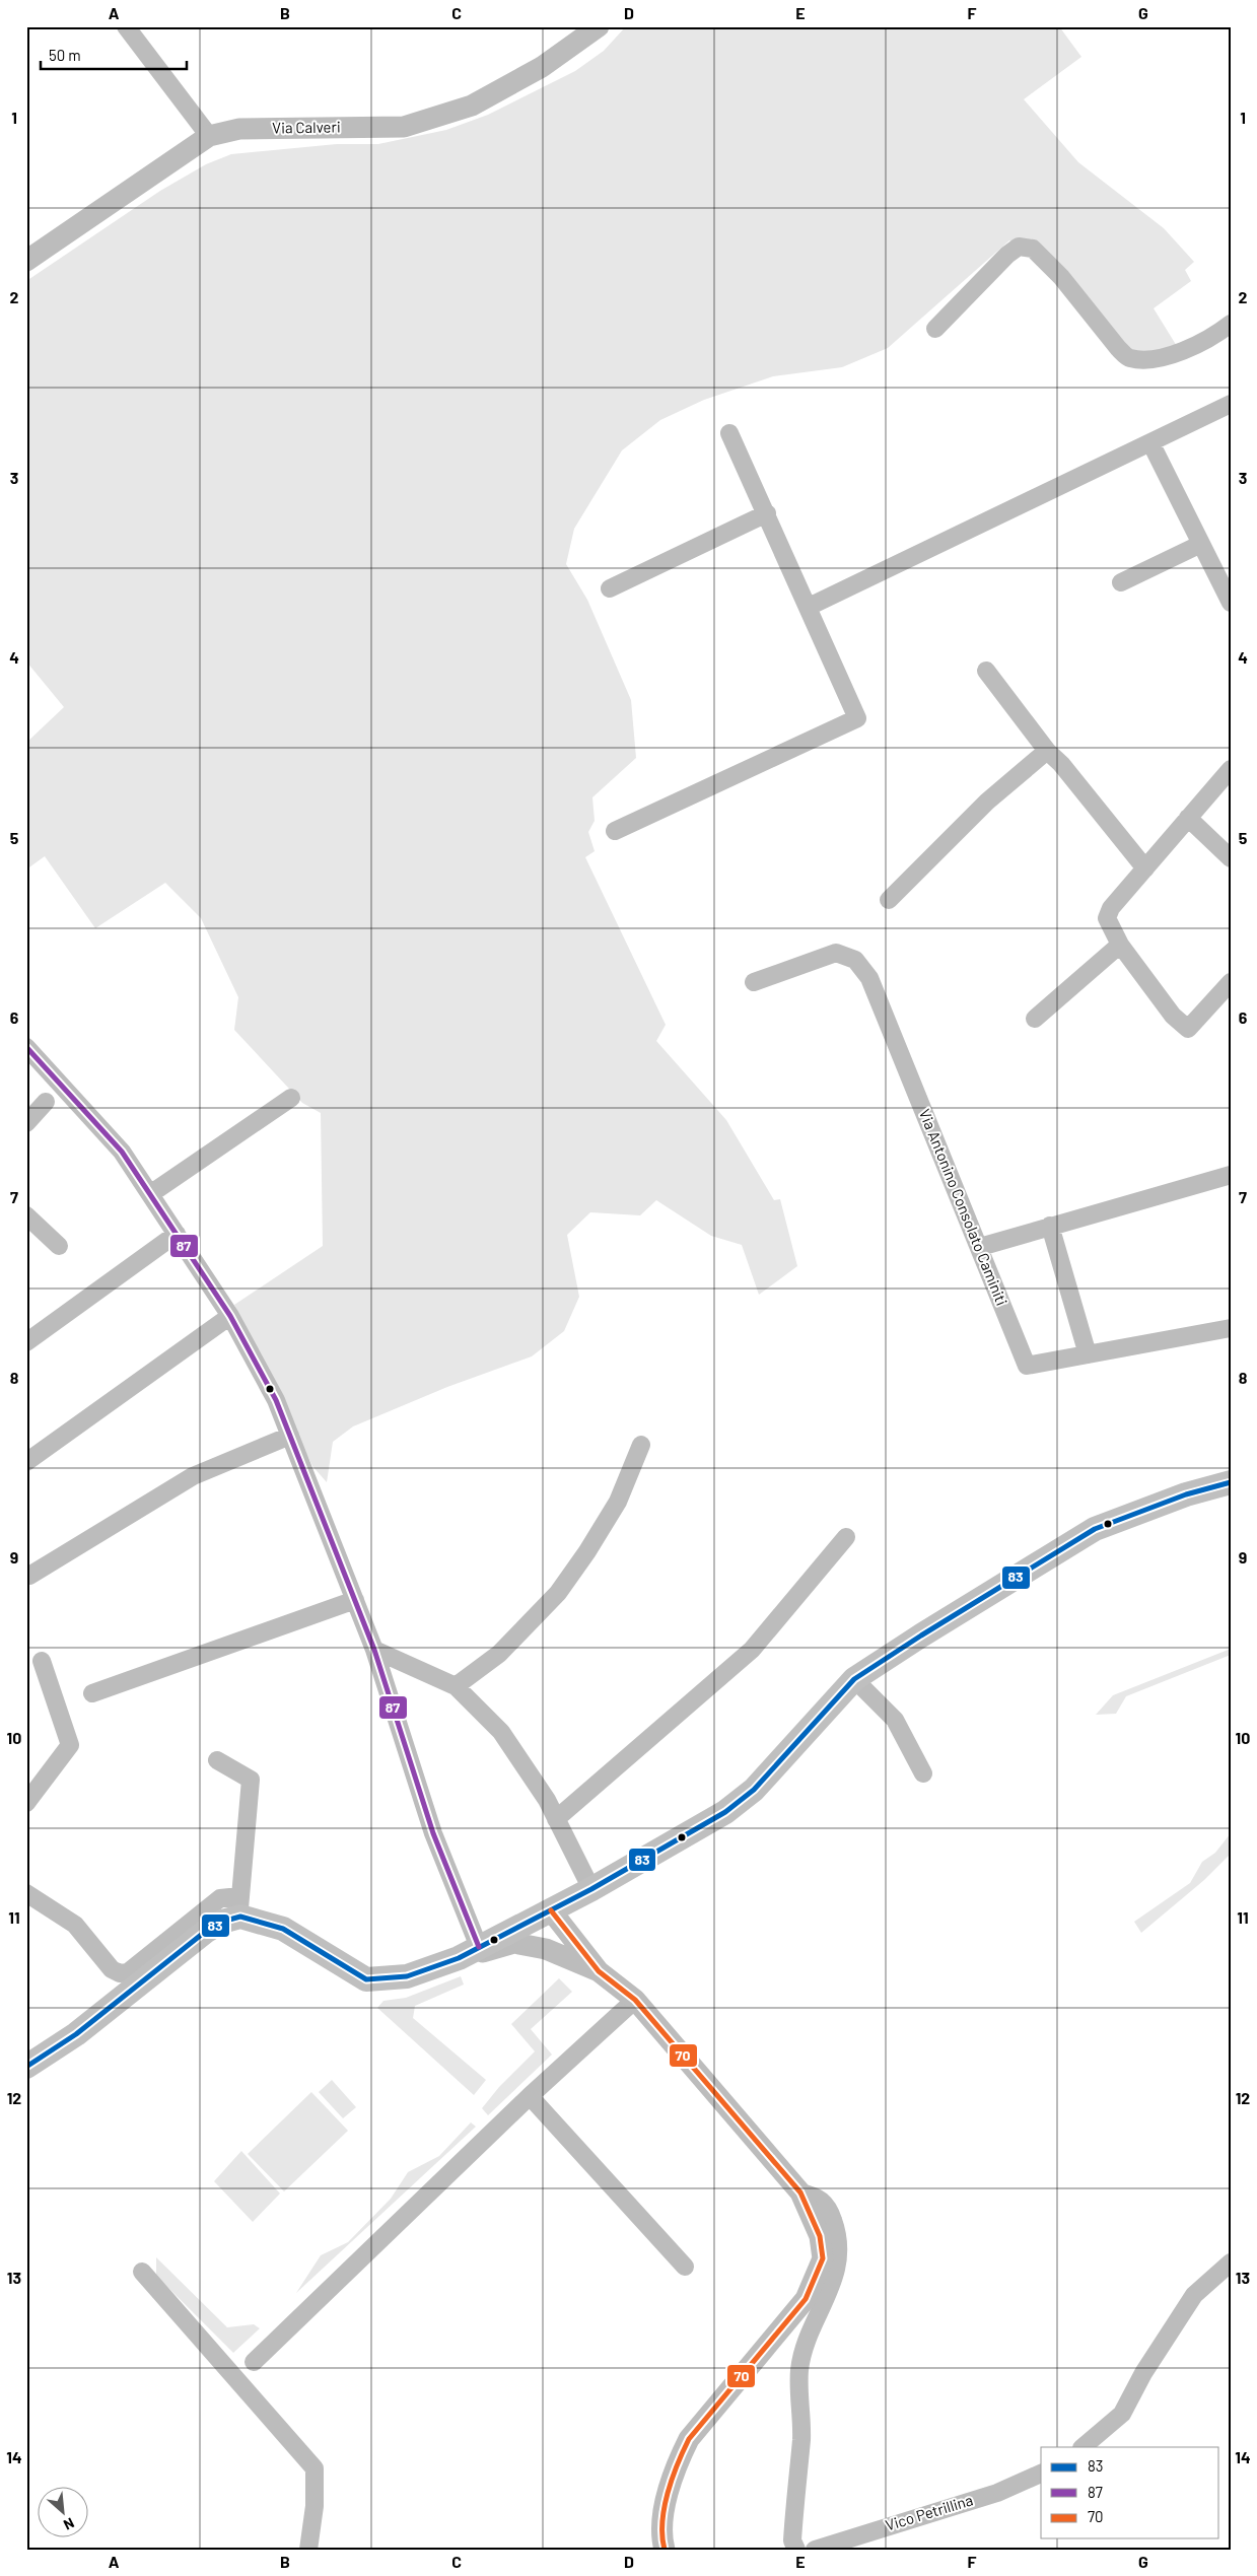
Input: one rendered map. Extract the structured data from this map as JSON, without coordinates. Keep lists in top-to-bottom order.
{
  "streets": {
    "street": ["Via Calveri", "Via Antonino Consolato Caminiti", "Vico Petrillina"]
  },
  "lines": ["transit line 87", "transit line 83", "transit line 70"],
  "legend": ["83", "87", "70"],
  "scale_bar": "50 m",
  "north": "bottom right",
  "grid": {
    "columns": [
      "A",
      "B",
      "C",
      "D",
      "E",
      "F",
      "G"
    ],
    "rows": [
      "1",
      "2",
      "3",
      "4",
      "5",
      "6",
      "7",
      "8",
      "9",
      "10",
      "11",
      "12",
      "13",
      "14"
    ]
  }
}
